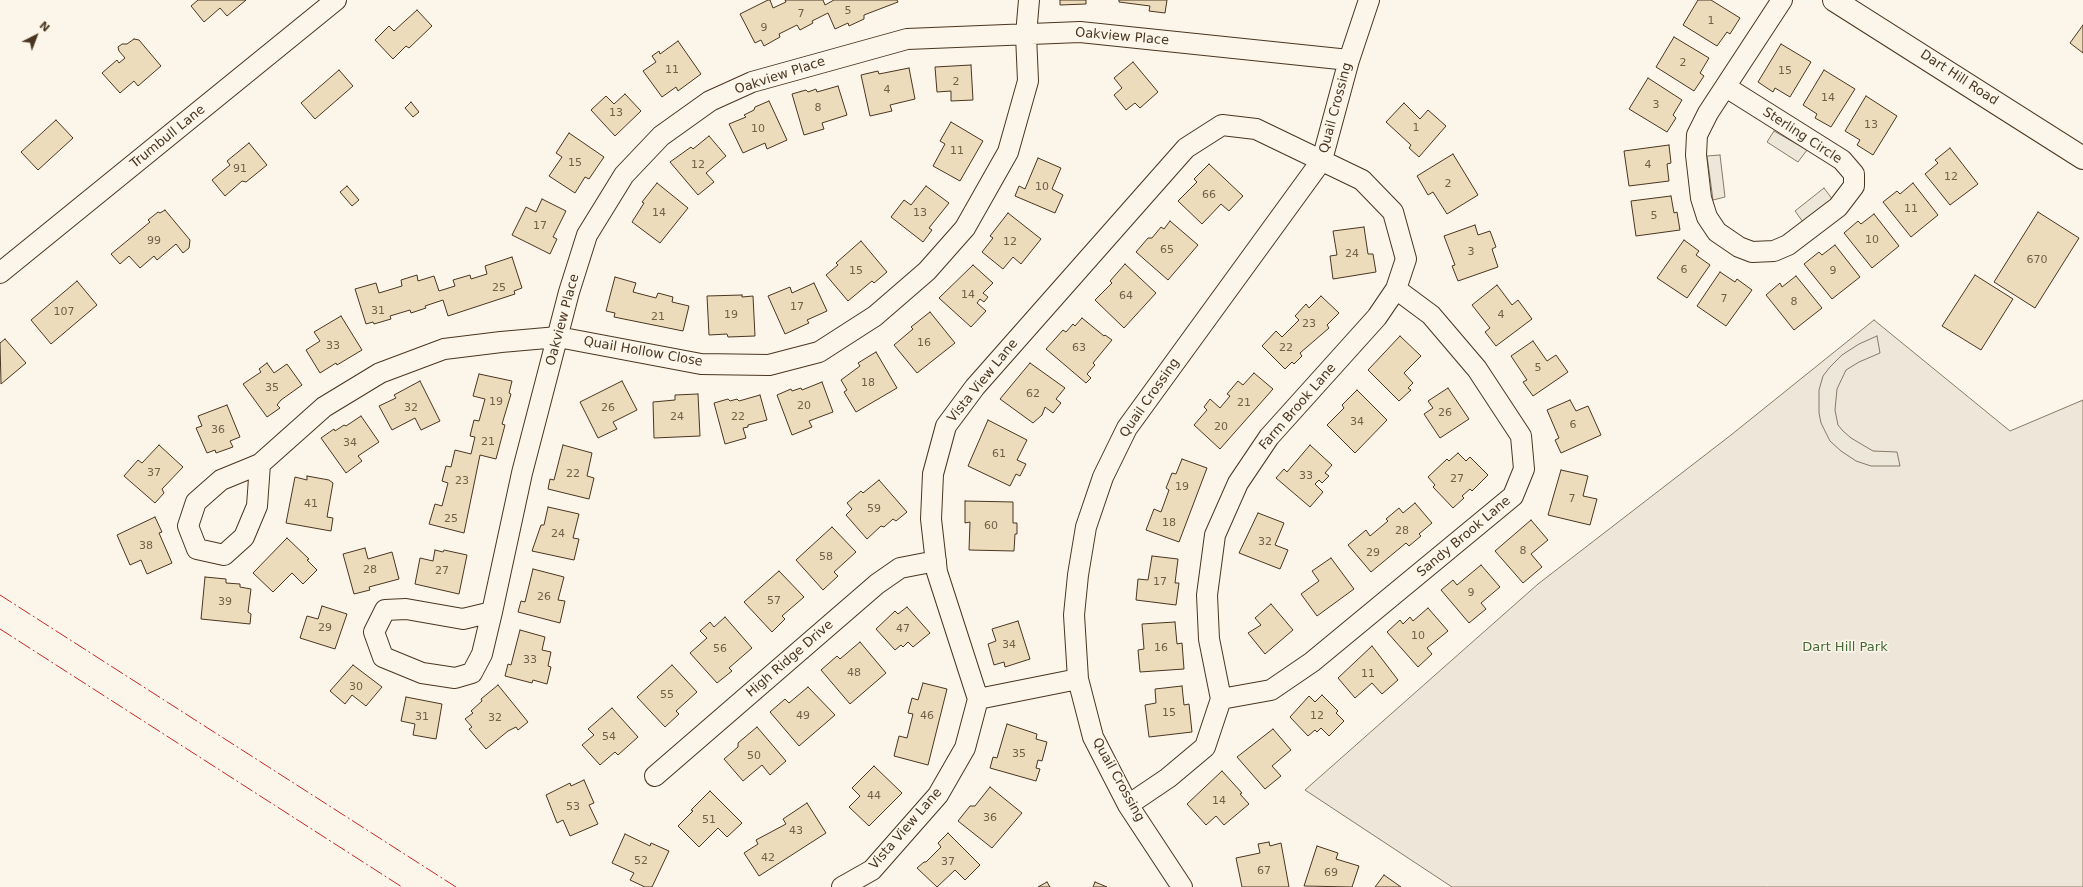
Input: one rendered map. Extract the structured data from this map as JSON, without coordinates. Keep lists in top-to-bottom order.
{
  "streets": {
    "main road": ["Dart Hill Road"],
    "street": [
      "Oakview Place",
      "Quail Crossing",
      "Sterling Circle",
      "Trumbull Lane",
      "Quail Hollow Close",
      "Vista View Lane",
      "Farm Brook Lane",
      "Sandy Brook Lane",
      "High Ridge Drive"
    ]
  },
  "crossings": [
    ["Oakview Place", "Quail Crossing"],
    ["Oakview Place", "Quail Hollow Close"],
    ["Quail Crossing", "Vista View Lane"],
    ["Quail Crossing", "Farm Brook Lane"],
    ["Vista View Lane", "Farm Brook Lane"],
    ["Vista View Lane", "High Ridge Drive"],
    ["Farm Brook Lane", "Sandy Brook Lane"]
  ],
  "parks": ["Dart Hill Park"],
  "house_numbers": [
    "5",
    "7",
    "1",
    "9",
    "2",
    "11",
    "15",
    "2",
    "4",
    "14",
    "3",
    "8",
    "13",
    "13",
    "1",
    "10",
    "11",
    "15",
    "12",
    "4",
    "91",
    "12",
    "2",
    "10",
    "66",
    "11",
    "14",
    "13",
    "5",
    "17",
    "10",
    "99",
    "12",
    "65",
    "3",
    "24",
    "670",
    "6",
    "15",
    "9",
    "25",
    "14",
    "64",
    "7",
    "8",
    "17",
    "31",
    "107",
    "19",
    "4",
    "21",
    "23",
    "16",
    "33",
    "63",
    "22",
    "5",
    "18",
    "35",
    "62",
    "19",
    "21",
    "20",
    "32",
    "26",
    "26",
    "24",
    "22",
    "34",
    "6",
    "20",
    "36",
    "21",
    "34",
    "61",
    "37",
    "22",
    "33",
    "27",
    "23",
    "19",
    "7",
    "41",
    "59",
    "25",
    "18",
    "60",
    "28",
    "24",
    "32",
    "38",
    "8",
    "29",
    "58",
    "28",
    "27",
    "17",
    "9",
    "26",
    "57",
    "39",
    "29",
    "47",
    "10",
    "34",
    "16",
    "56",
    "33",
    "48",
    "11",
    "30",
    "55",
    "15",
    "49",
    "46",
    "12",
    "31",
    "32",
    "54",
    "35",
    "50",
    "44",
    "14",
    "53",
    "36",
    "51",
    "43",
    "42",
    "52",
    "37",
    "67",
    "69"
  ],
  "north": "top right"
}
